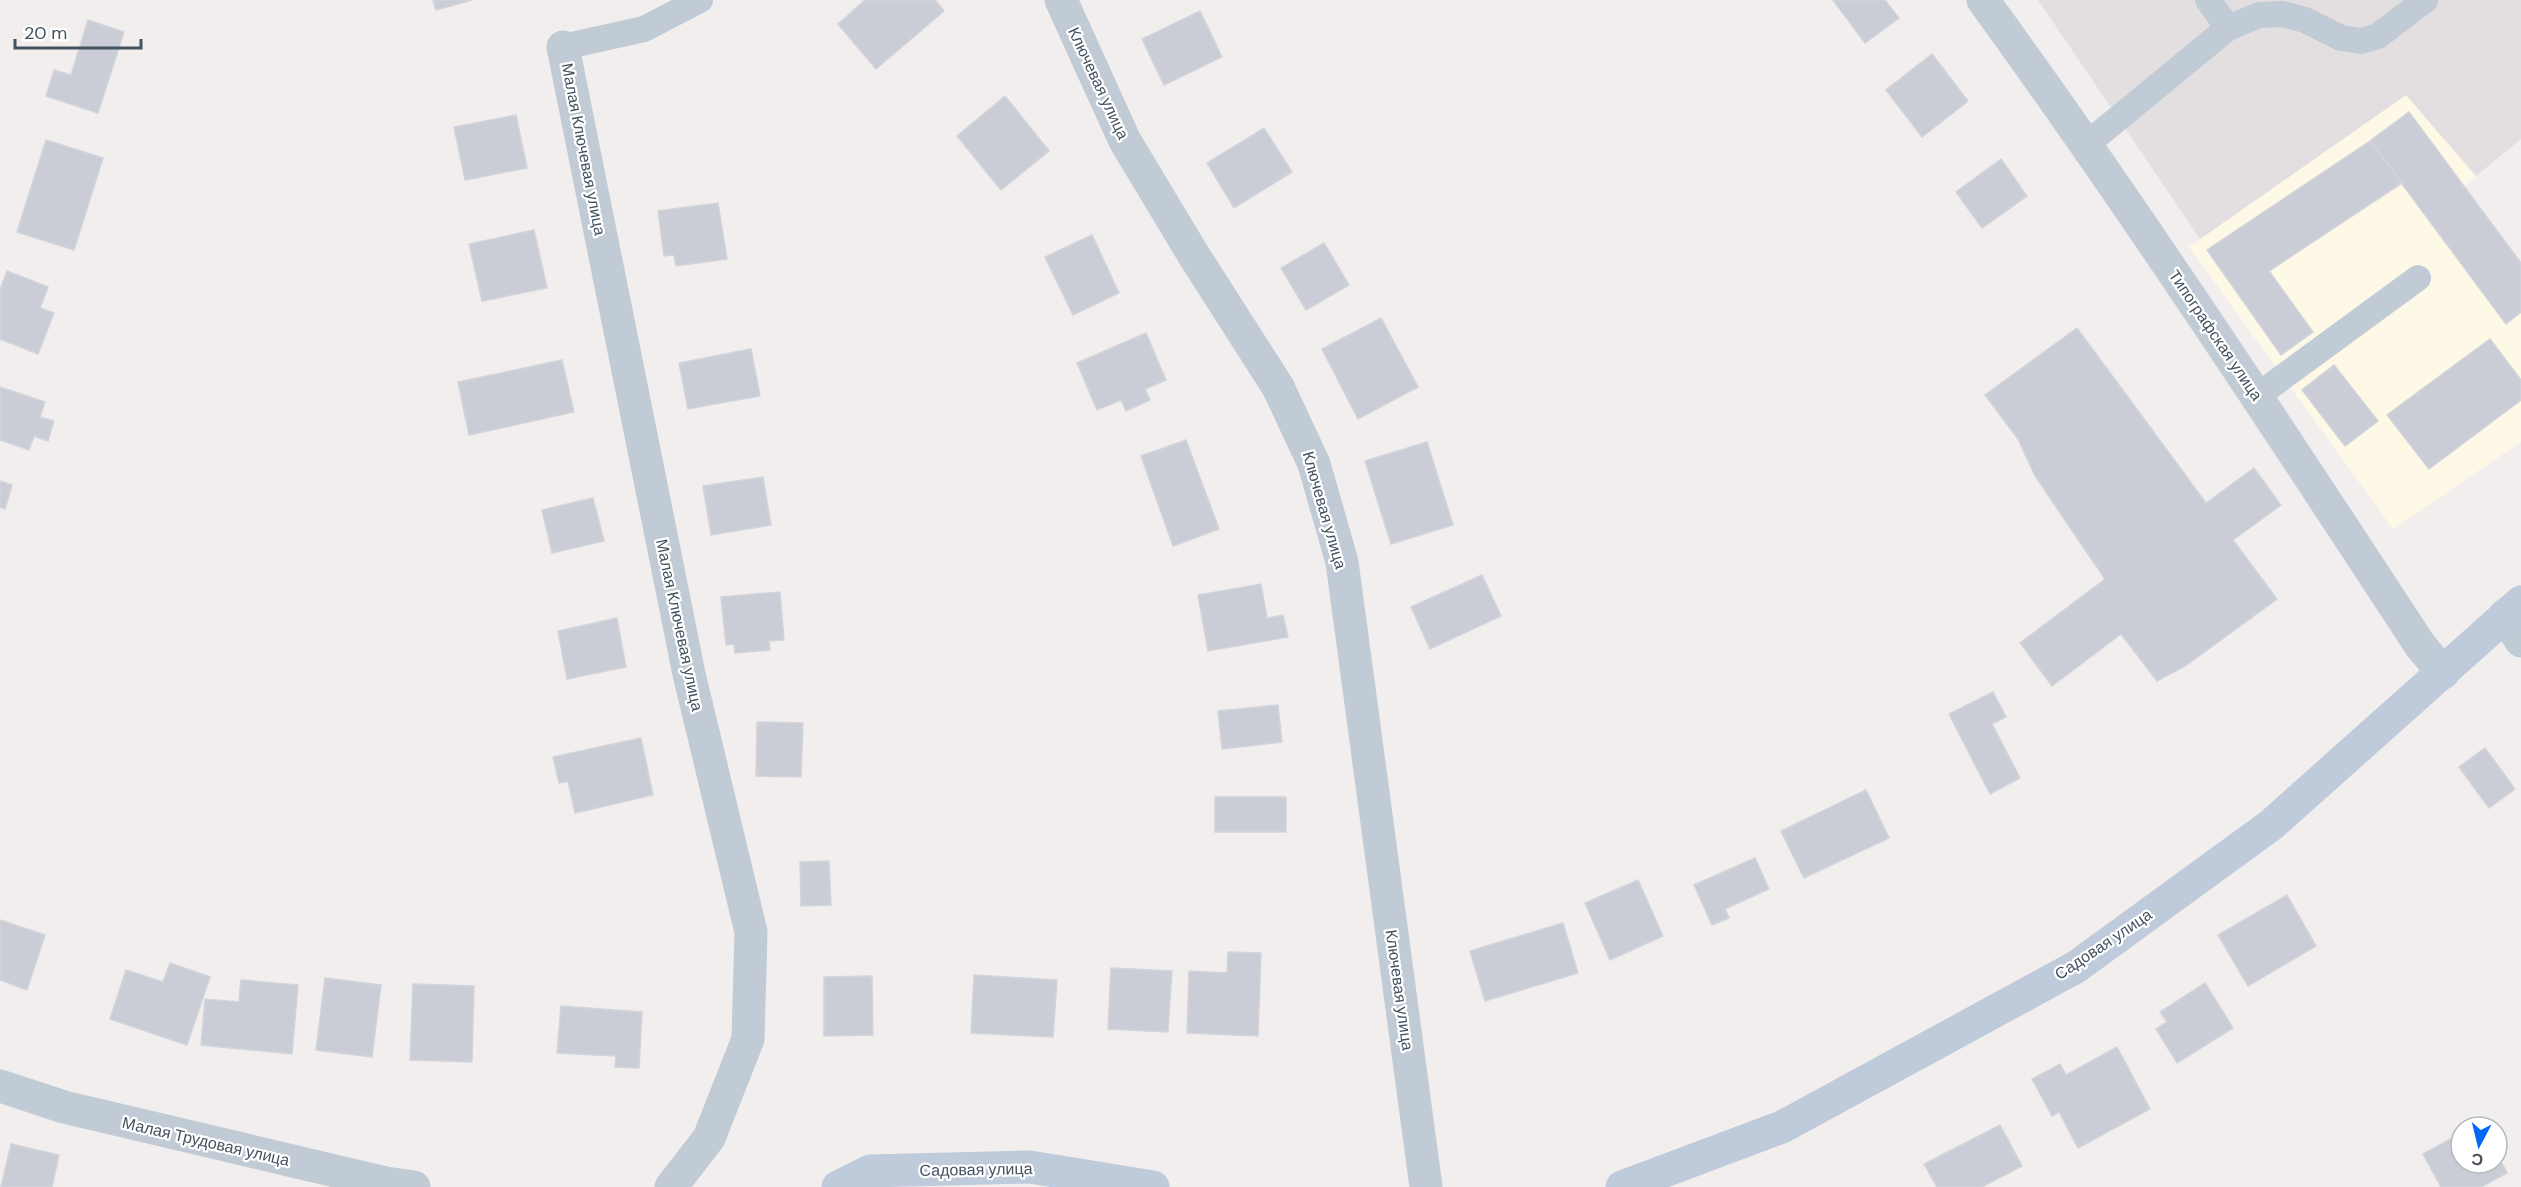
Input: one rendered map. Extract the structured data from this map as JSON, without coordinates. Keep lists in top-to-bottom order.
{
  "streets": {
    "main road": ["Садовая улица"],
    "street": [
      "Ключевая улица",
      "Малая Ключевая улица",
      "Типографская улица",
      "Малая Трудовая улица"
    ]
  },
  "crossings": [
    ["Типографская улица", "Садовая улица"]
  ],
  "scale_bar": "20 m",
  "north": "bottom"
}
